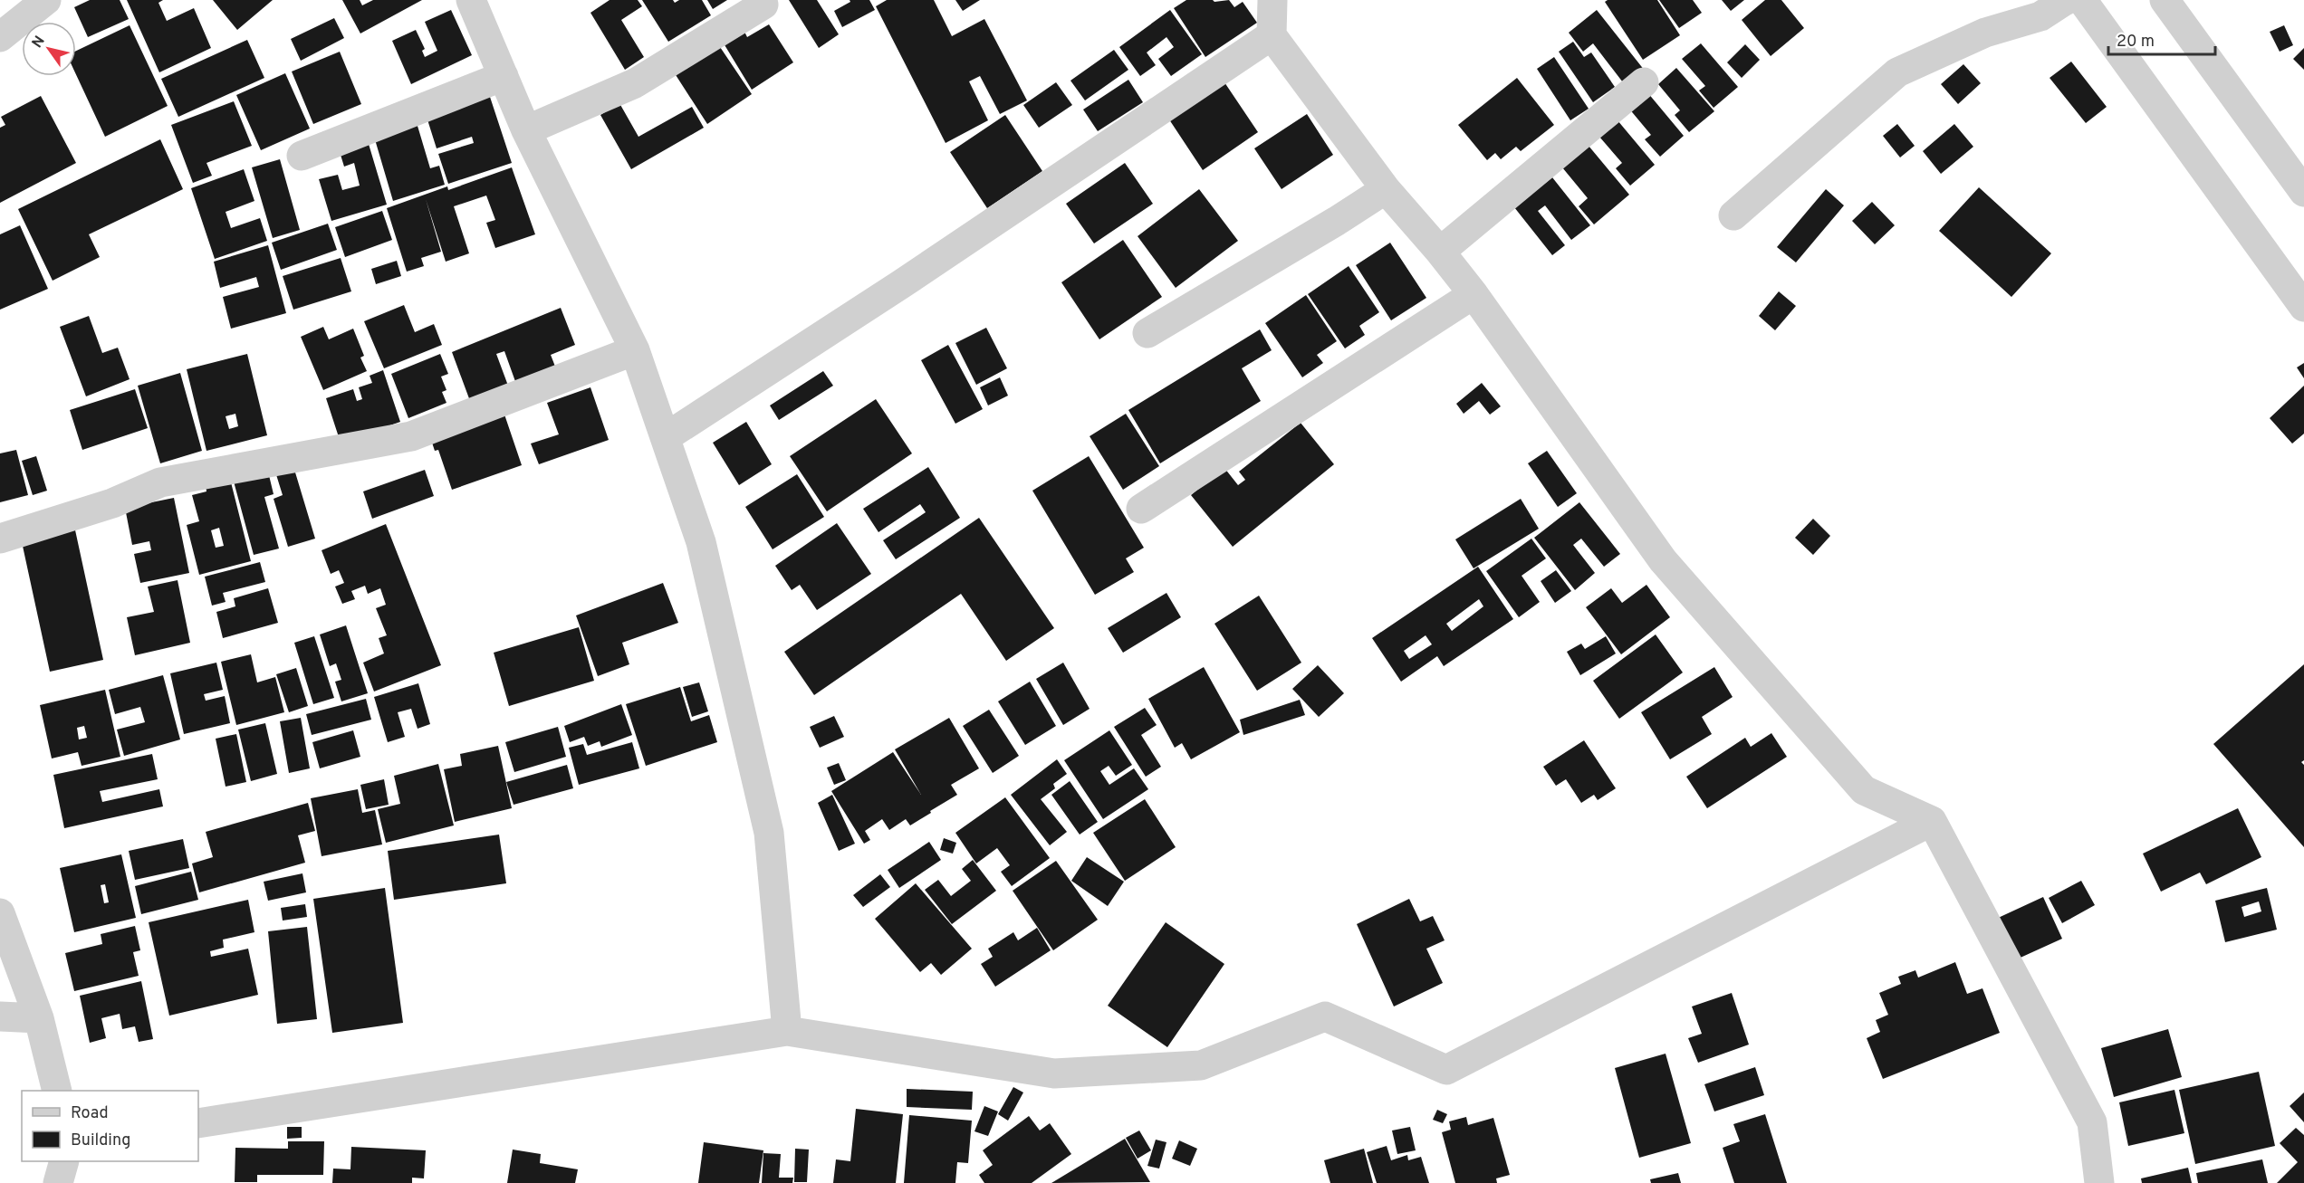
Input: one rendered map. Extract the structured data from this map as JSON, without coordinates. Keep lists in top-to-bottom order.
{
  "legend": ["Road", "Building"],
  "scale_bar": "20 m",
  "north": "top left"
}
